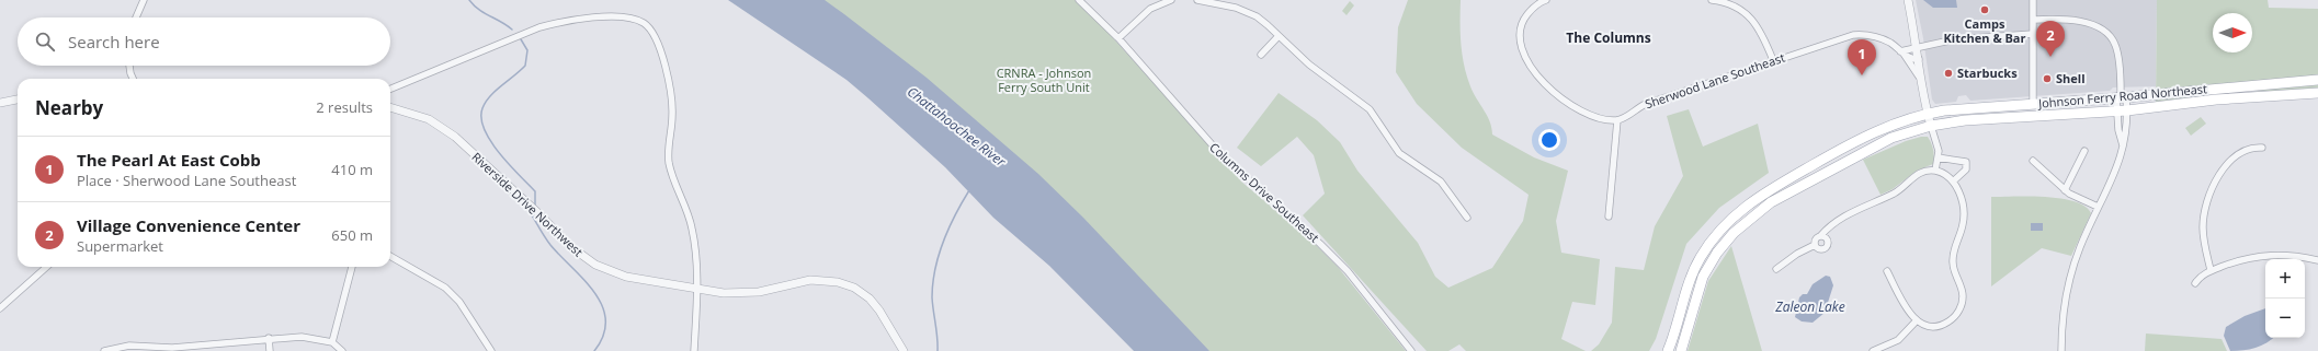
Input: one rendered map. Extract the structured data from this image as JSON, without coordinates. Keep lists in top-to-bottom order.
{
  "streets": {
    "main road": ["Johnson Ferry Road Northeast"],
    "street": ["Sherwood Lane Southeast", "Columns Drive Southeast", "Riverside Drive Northwest"]
  },
  "districts": ["The Columns"],
  "water": ["Chattahoochee River", "Zaleon Lake"],
  "parks": ["CRNRA - Johnson Ferry South Unit"],
  "places": ["Camps Kitchen & Bar", "Starbucks", "Shell"],
  "north": "right",
  "page": {
    "search": "Search here",
    "pins": ["2", "1"],
    "heading": ["Nearby", "2 results"],
    "list": [
      {
        "mark": "1",
        "name": "The Pearl At East Cobb",
        "note": "Place · Sherwood Lane Southeast",
        "value": "410 m"
      },
      {
        "mark": "2",
        "name": "Village Convenience Center",
        "note": "Supermarket",
        "value": "650 m"
      }
    ],
    "map_buttons": ["+", "−"]
  }
}
